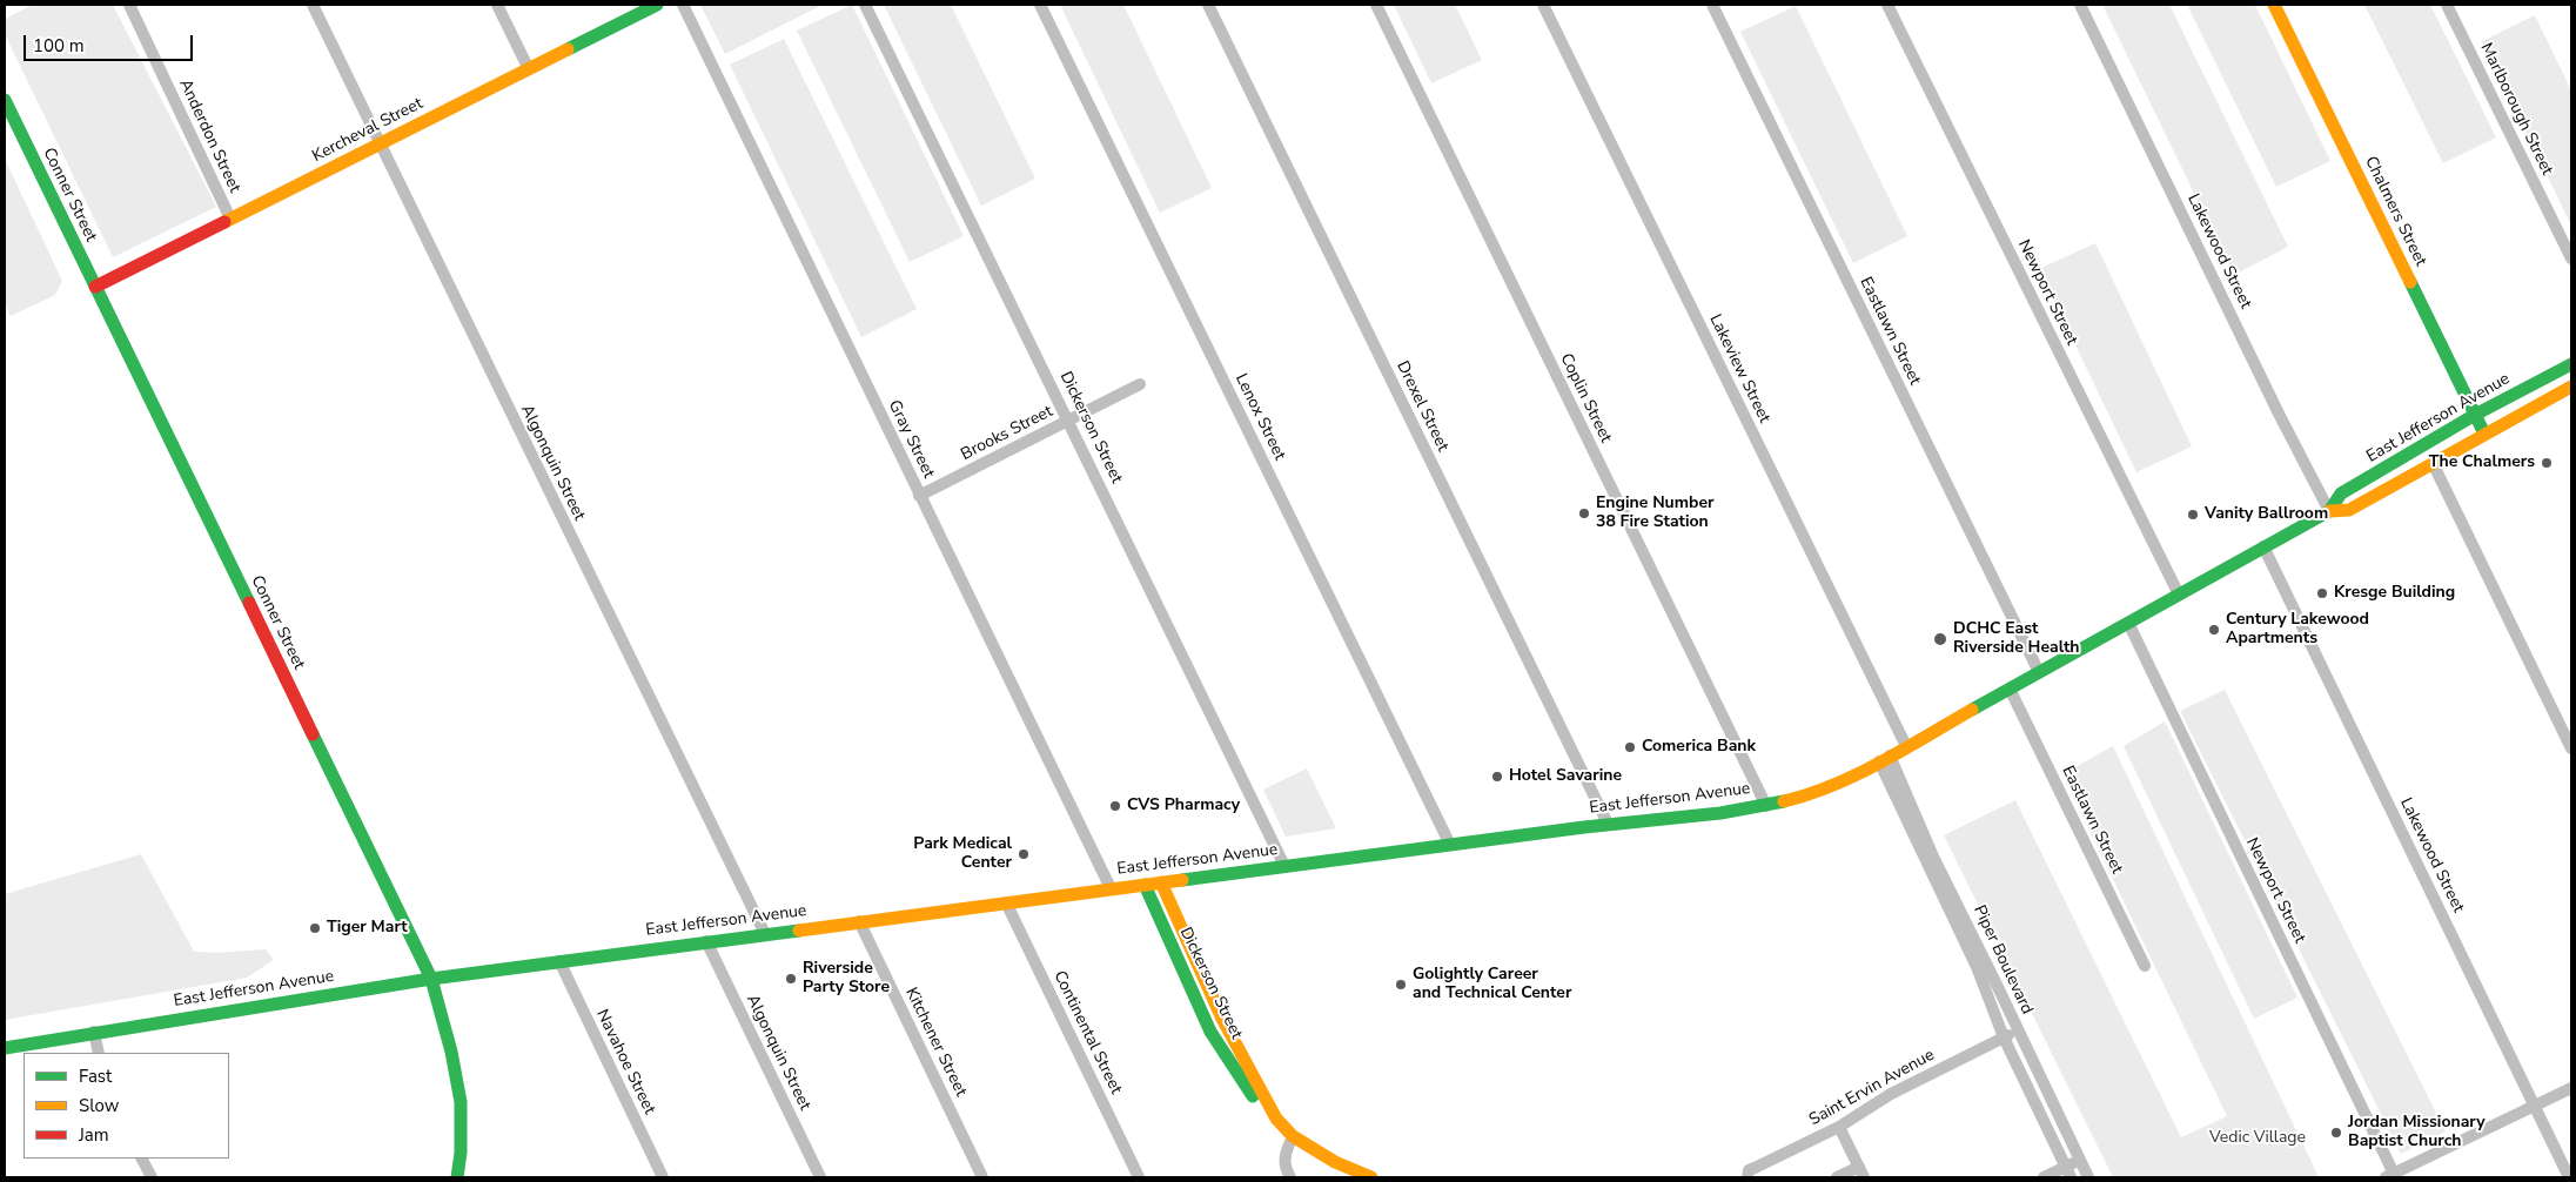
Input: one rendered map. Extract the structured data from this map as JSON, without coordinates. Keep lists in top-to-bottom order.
{
  "streets": {
    "main road": [
      "Kercheval Street",
      "Conner Street",
      "Chalmers Street",
      "East Jefferson Avenue",
      "Dickerson Street"
    ],
    "street": [
      "Marlborough Street",
      "Anderdon Street",
      "Lakewood Street",
      "Newport Street",
      "Eastlawn Street",
      "Lakeview Street",
      "Coplin Street",
      "Drexel Street",
      "Lenox Street",
      "Brooks Street",
      "Gray Street",
      "Algonquin Street",
      "Piper Boulevard",
      "Continental Street",
      "Kitchener Street",
      "Navahoe Street",
      "Saint Ervin Avenue"
    ]
  },
  "crossings": [
    ["Kercheval Street", "Anderdon Street"],
    ["Kercheval Street", "Conner Street"],
    ["Kercheval Street", "Algonquin Street"],
    ["Conner Street", "East Jefferson Avenue"],
    ["Chalmers Street", "East Jefferson Avenue"],
    ["Lakewood Street", "East Jefferson Avenue"],
    ["Newport Street", "East Jefferson Avenue"],
    ["Eastlawn Street", "East Jefferson Avenue"],
    ["Lakeview Street", "East Jefferson Avenue"],
    ["Coplin Street", "East Jefferson Avenue"],
    ["Drexel Street", "East Jefferson Avenue"],
    ["Lenox Street", "East Jefferson Avenue"],
    ["East Jefferson Avenue", "Dickerson Street"],
    ["East Jefferson Avenue", "Gray Street"],
    ["East Jefferson Avenue", "Algonquin Street"],
    ["East Jefferson Avenue", "Piper Boulevard"],
    ["East Jefferson Avenue", "Continental Street"],
    ["East Jefferson Avenue", "Kitchener Street"],
    ["East Jefferson Avenue", "Navahoe Street"],
    ["Dickerson Street", "Brooks Street"],
    ["Brooks Street", "Gray Street"],
    ["Piper Boulevard", "Saint Ervin Avenue"]
  ],
  "parks": ["Vedic Village"],
  "places": [
    "The Chalmers",
    "Engine Number 38 Fire Station",
    "Vanity Ballroom",
    "Kresge Building",
    "Century Lakewood Apartments",
    "DCHC East Riverside Health",
    "Comerica Bank",
    "Hotel Savarine",
    "CVS Pharmacy",
    "Park Medical Center",
    "Tiger Mart",
    "Riverside Party Store",
    "Golightly Career and Technical Center",
    "Jordan Missionary Baptist Church"
  ],
  "legend": ["Fast", "Slow", "Jam"],
  "scale_bar": "100 m"
}
